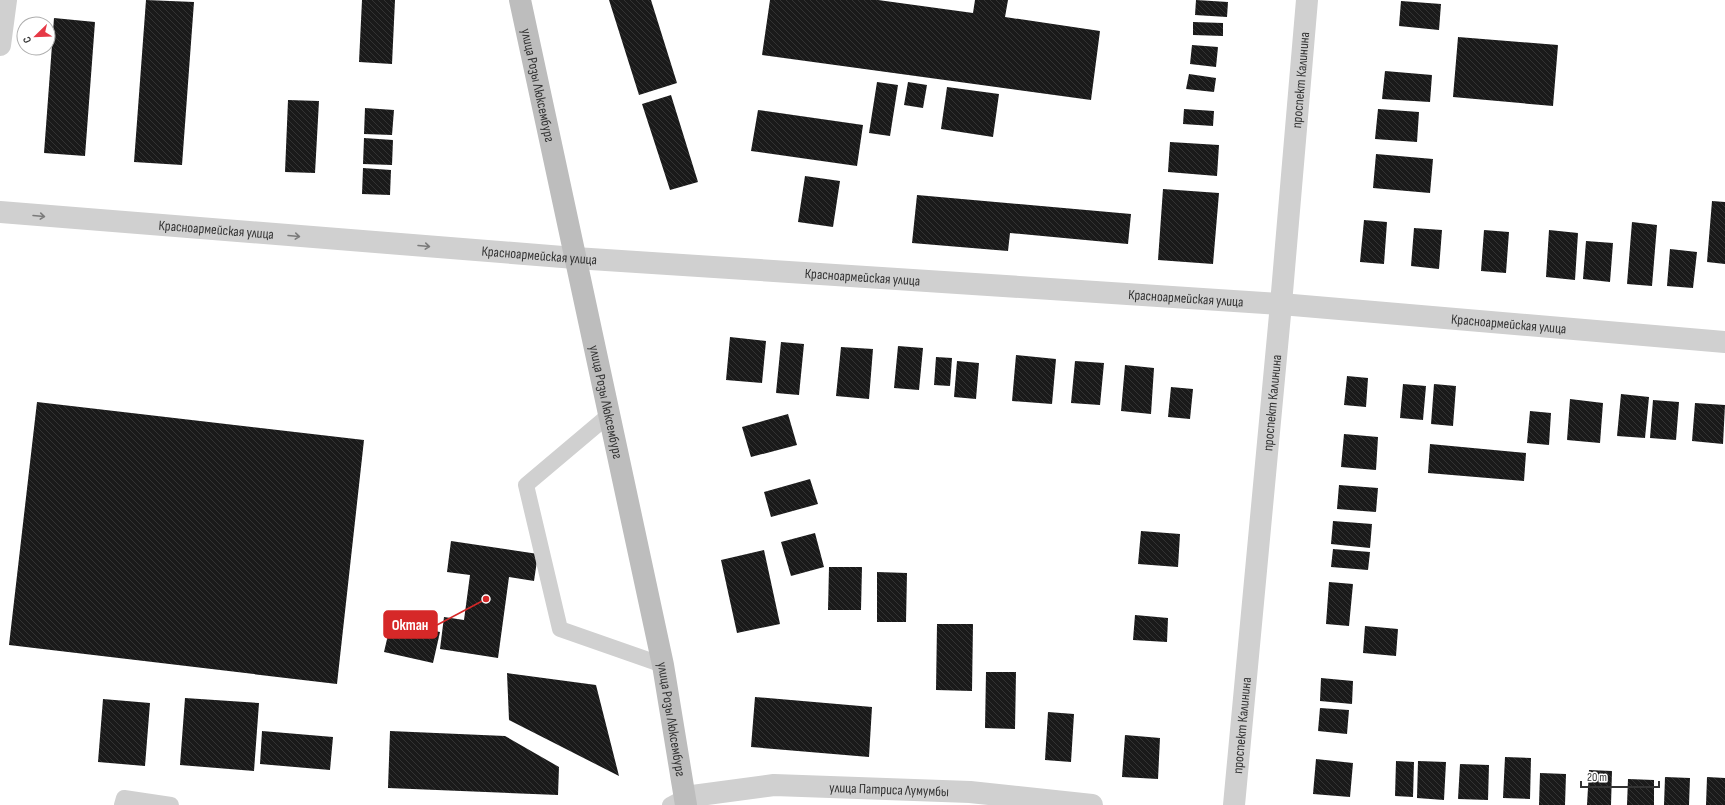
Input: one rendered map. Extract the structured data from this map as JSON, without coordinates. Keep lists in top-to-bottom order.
{
  "streets": {
    "main road": ["улица Розы Люксембург"],
    "street": ["проспект Калинина", "Красноармейская улица", "улица Патриса Лумумбы"]
  },
  "crossings": [
    ["проспект Калинина", "Красноармейская улица"],
    ["улица Розы Люксембург", "Красноармейская улица"],
    ["улица Розы Люксембург", "улица Патриса Лумумбы"]
  ],
  "places": ["Октан"],
  "scale_bar": "20 m",
  "north": "bottom left"
}
